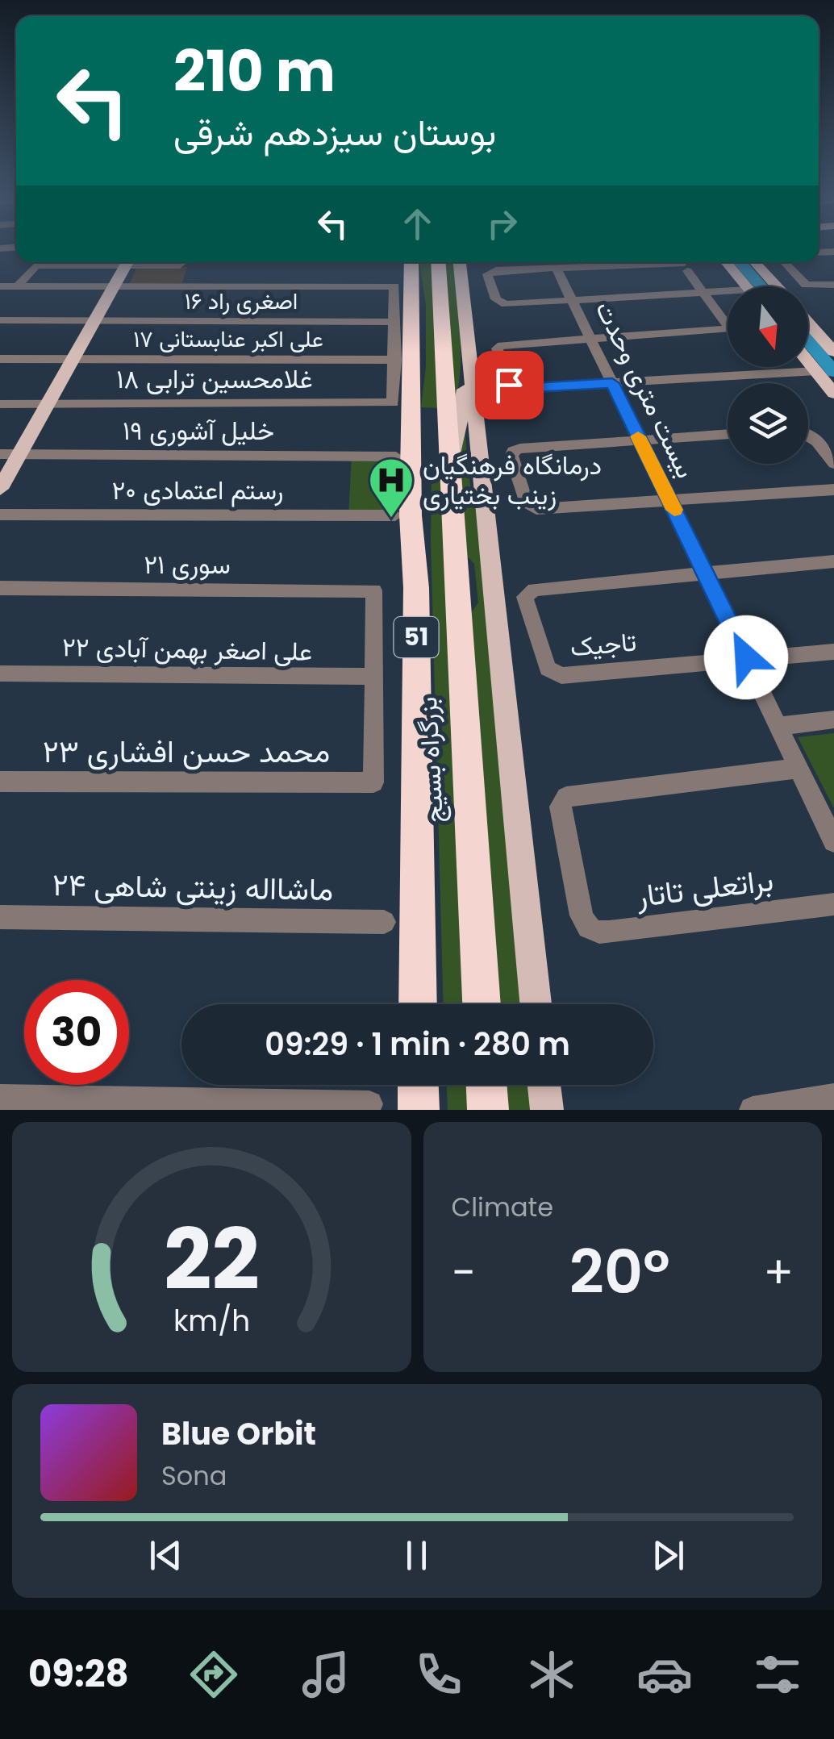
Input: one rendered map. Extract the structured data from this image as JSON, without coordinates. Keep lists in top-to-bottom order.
{
  "streets": {
    "highway": ["51", "بزرگراه بسیج"],
    "street": [
      "اصغری راد ۱۶",
      "علی اکبر عنابستانی ۱۷",
      "غلامحسین ترابی ۱۸",
      "بیست متری وحدت",
      "خلیل آشوری ۱۹",
      "رستم اعتمادی ۲۰",
      "سوری ۲۱",
      "تاجیک",
      "علی اصغر بهمن آبادی ۲۲",
      "محمد حسن افشاری ۲۳",
      "ماشااله زینتی شاهی ۲۴",
      "براتعلی تاتار"
    ]
  },
  "crossings": [
    ["علی اکبر عنابستانی ۱۷", "غلامحسین ترابی ۱۸"],
    ["بیست متری وحدت", "تاجیک"],
    ["بیست متری وحدت", "براتعلی تاتار"],
    ["سوری ۲۱", "علی اصغر بهمن آبادی ۲۲"],
    ["سوری ۲۱", "محمد حسن افشاری ۲۳"],
    ["علی اصغر بهمن آبادی ۲۲", "محمد حسن افشاری ۲۳"]
  ],
  "places": {
    "hospital": ["درمانگاه فرهنگیان زینب بختیاری"]
  },
  "north": "bottom",
  "page": {
    "turn": ["210 m", "بوستان سیزدهم شرقی"],
    "limit": "30",
    "trip": "09:29 · 1 min · 280 m",
    "tile": "Climate",
    "heat": ["−", "20°", "+"],
    "song": ["Blue Orbit", "Sona"],
    "tabs": "09:28",
    "gauge": ["22", "km/h"]
  }
}
